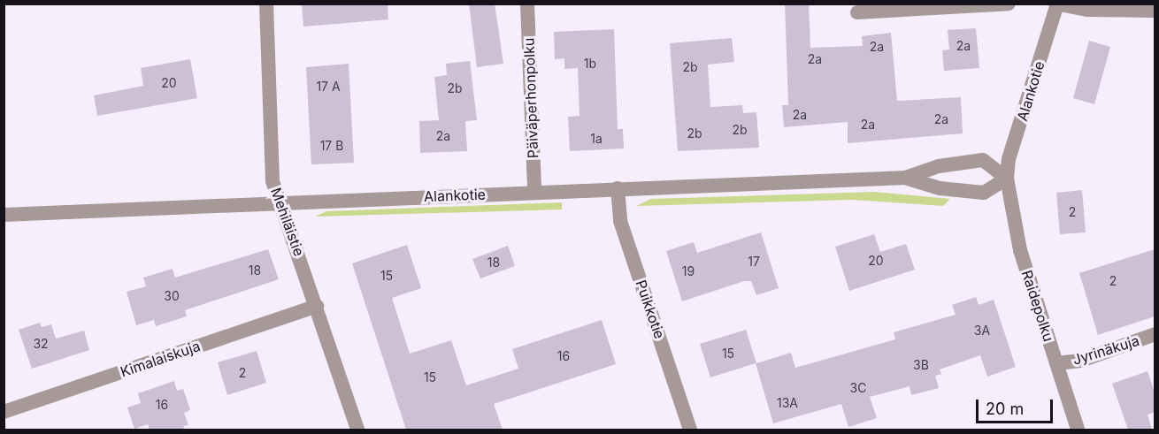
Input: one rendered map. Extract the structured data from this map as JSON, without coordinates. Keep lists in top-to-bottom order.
{
  "streets": {
    "street": [
      "Alankotie",
      "Päiväperhonpolku",
      "Mehiläistie",
      "Raidepolku",
      "Puikkotie",
      "Jyrinäkuja",
      "Kimalaiskuja"
    ]
  },
  "crossings": [
    ["Alankotie", "Päiväperhonpolku"],
    ["Alankotie", "Mehiläistie"],
    ["Alankotie", "Raidepolku"],
    ["Alankotie", "Puikkotie"],
    ["Mehiläistie", "Kimalaiskuja"],
    ["Raidepolku", "Jyrinäkuja"]
  ],
  "house_numbers": [
    "2a",
    "2a",
    "2a",
    "1b",
    "2b",
    "20",
    "17 A",
    "2b",
    "2a",
    "2a",
    "2a",
    "2b",
    "2b",
    "2a",
    "1a",
    "17 B",
    "2",
    "20",
    "17",
    "18",
    "18",
    "19",
    "15",
    "2",
    "30",
    "3A",
    "32",
    "15",
    "16",
    "3B",
    "2",
    "15",
    "3C",
    "13A",
    "16"
  ],
  "scale_bar": "20 m"
}
